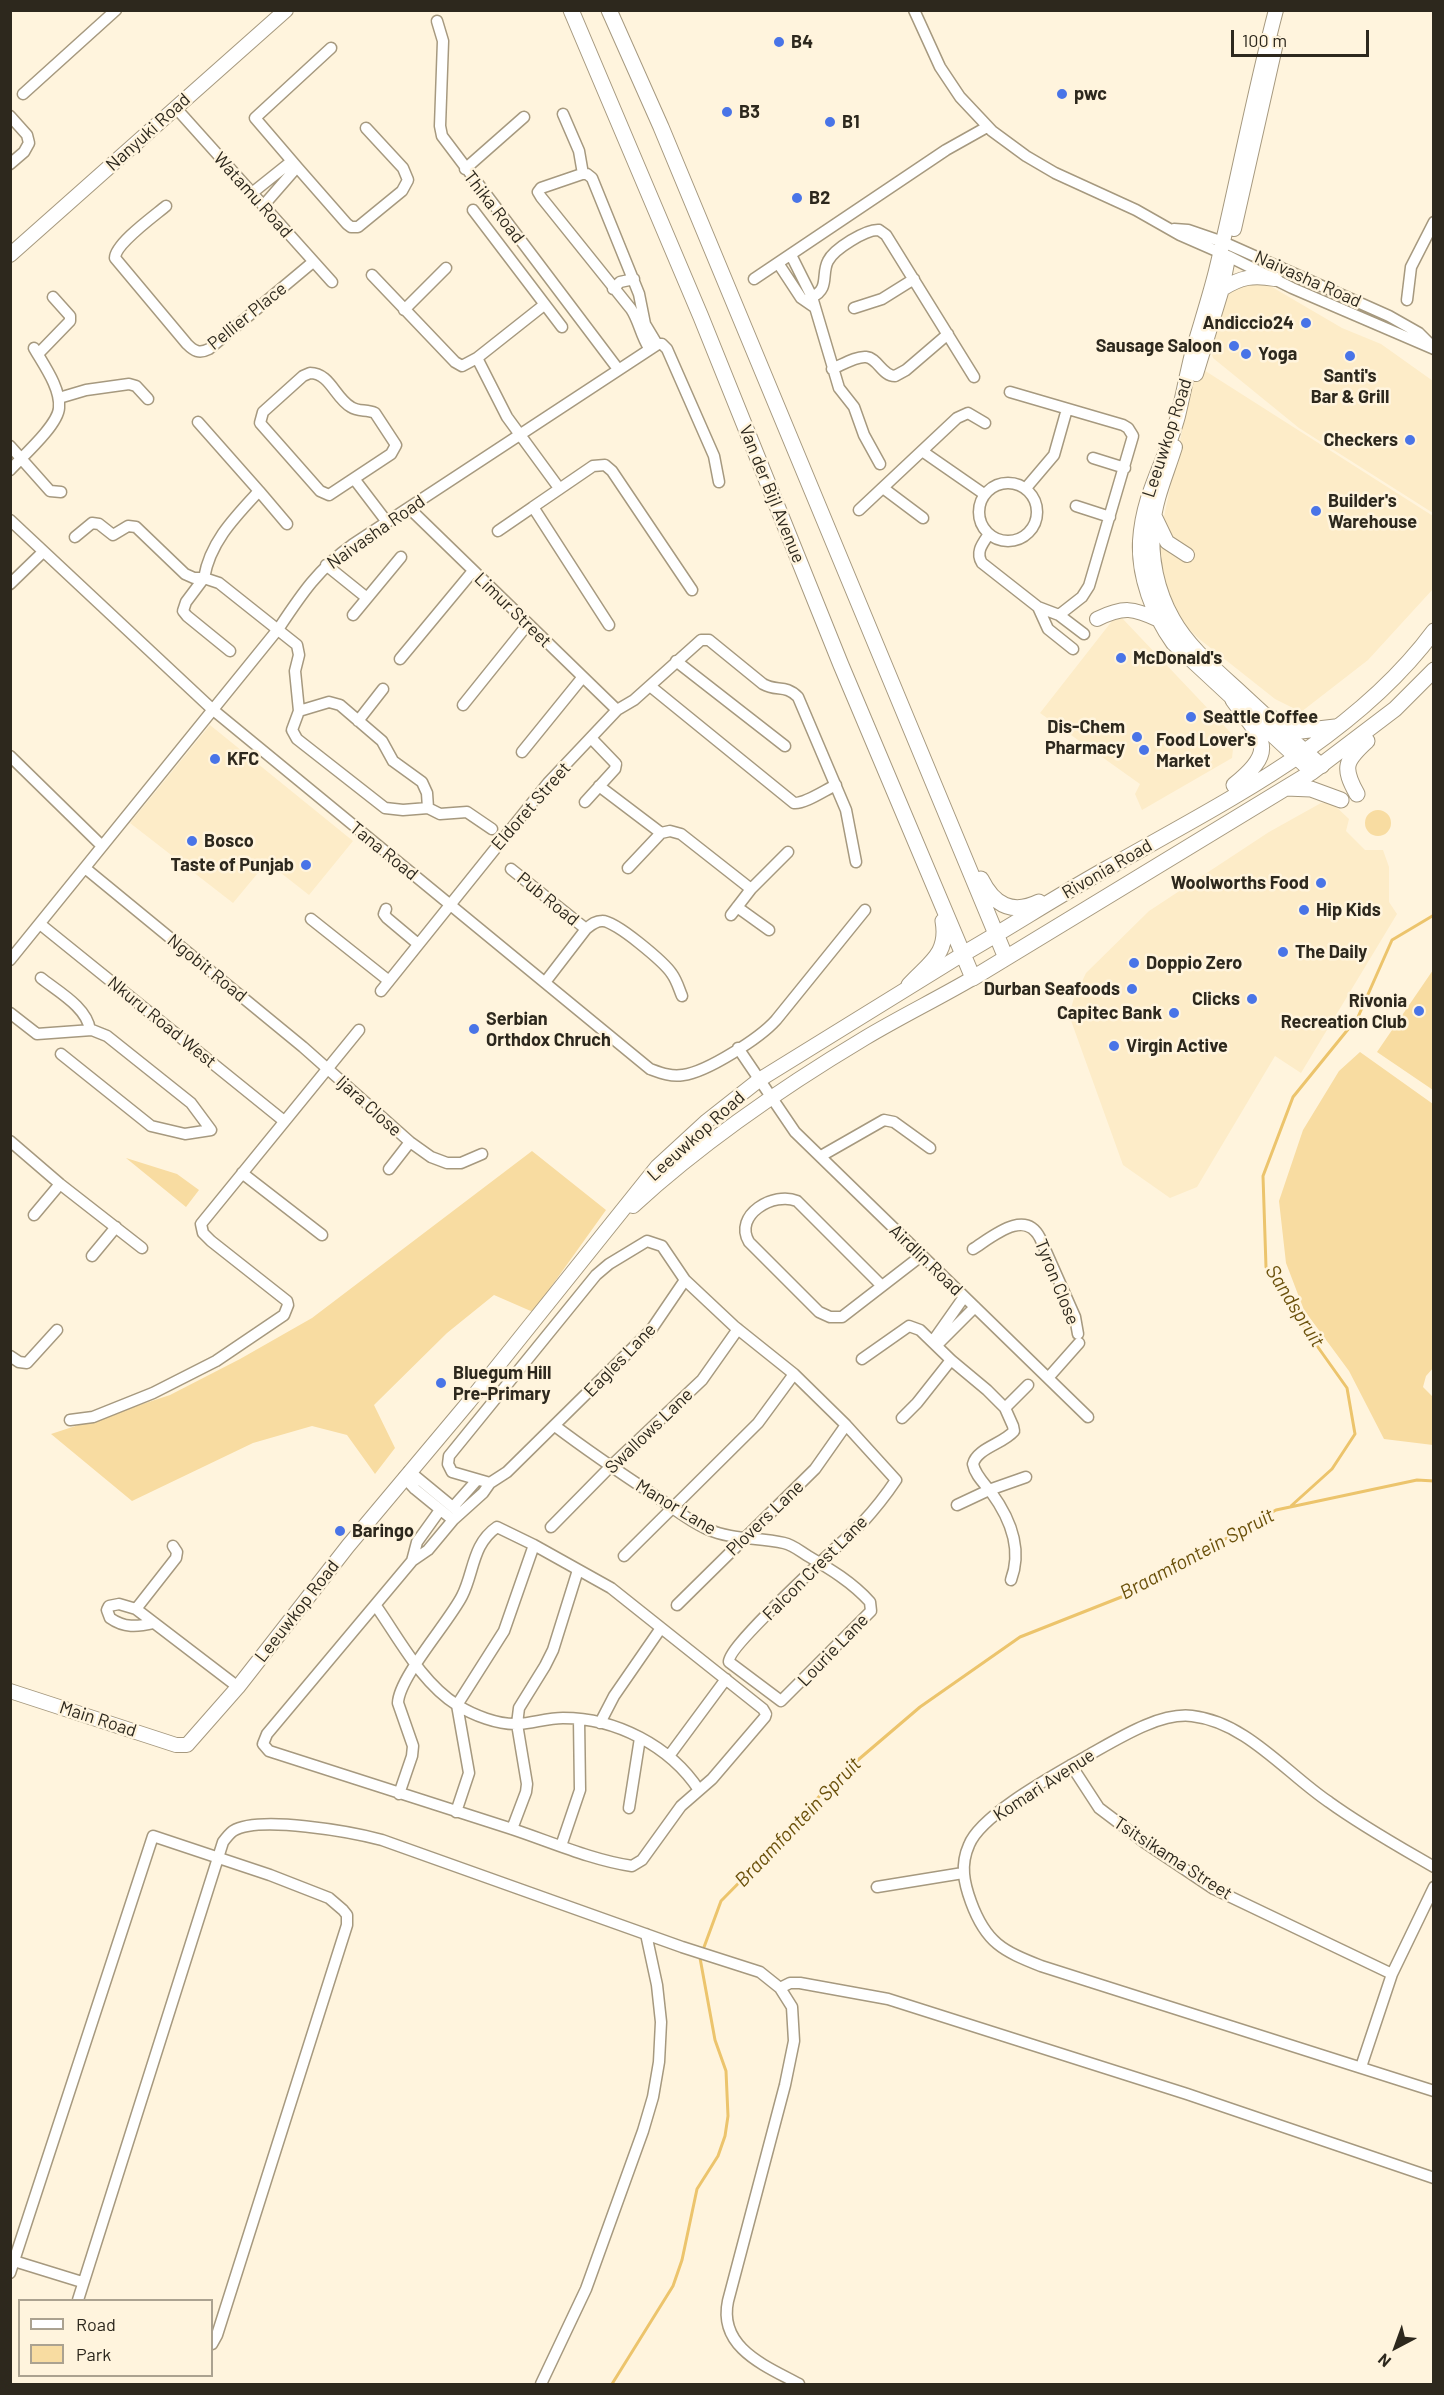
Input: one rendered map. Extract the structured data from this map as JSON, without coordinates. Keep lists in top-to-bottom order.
{
  "streets": {
    "main road": ["Van der Bijl Avenue", "Rivonia Road"],
    "street": [
      "Nanyuki Road",
      "Watamu Road",
      "Thika Road",
      "Naivasha Road",
      "Pellier Place",
      "Leeuwkop Road",
      "Limur Street",
      "Eldoret Street",
      "Tana Road",
      "Pub Road",
      "Ngobit Road",
      "Nkuru Road West",
      "Ijara Close",
      "Airdlin Road",
      "Tyron Close",
      "Eagles Lane",
      "Swallows Lane",
      "Manor Lane",
      "Plovers Lane",
      "Falcon Crest Lane",
      "Lourie Lane",
      "Main Road",
      "Komari Avenue",
      "Tsitsikama Street"
    ]
  },
  "crossings": [
    ["Nanyuki Road", "Watamu Road"],
    ["Watamu Road", "Pellier Place"],
    ["Thika Road", "Naivasha Road"],
    ["Naivasha Road", "Leeuwkop Road"],
    ["Naivasha Road", "Limur Street"],
    ["Naivasha Road", "Tana Road"],
    ["Naivasha Road", "Ngobit Road"],
    ["Naivasha Road", "Nkuru Road West"],
    ["Leeuwkop Road", "Rivonia Road"],
    ["Leeuwkop Road", "Airdlin Road"],
    ["Leeuwkop Road", "Main Road"],
    ["Van der Bijl Avenue", "Rivonia Road"],
    ["Limur Street", "Eldoret Street"],
    ["Eldoret Street", "Tana Road"],
    ["Rivonia Road", "Airdlin Road"],
    ["Ngobit Road", "Ijara Close"],
    ["Airdlin Road", "Tyron Close"],
    ["Eagles Lane", "Manor Lane"],
    ["Swallows Lane", "Manor Lane"],
    ["Manor Lane", "Plovers Lane"],
    ["Manor Lane", "Falcon Crest Lane"],
    ["Manor Lane", "Lourie Lane"],
    ["Plovers Lane", "Falcon Crest Lane"],
    ["Falcon Crest Lane", "Lourie Lane"],
    ["Komari Avenue", "Tsitsikama Street"]
  ],
  "water": ["Sandspruit", "Braamfontein Spruit"],
  "places": [
    "B4",
    "pwc",
    "B3",
    "B1",
    "B2",
    "Andiccio24",
    "Sausage Saloon",
    "Yoga",
    "Santi's Bar & Grill",
    "Checkers",
    "Builder's Warehouse",
    "McDonald's",
    "Seattle Coffee",
    "Dis-Chem Pharmacy",
    "Food Lover's Market",
    "KFC",
    "Bosco",
    "Taste of Punjab",
    "Woolworths Food",
    "Hip Kids",
    "The Daily",
    "Doppio Zero",
    "Durban Seafoods",
    "Clicks",
    "Rivonia Recreation Club",
    "Capitec Bank",
    "Serbian Orthdox Chruch",
    "Virgin Active",
    "Bluegum Hill Pre-Primary",
    "Baringo"
  ],
  "legend": ["Road", "Park"],
  "scale_bar": "100 m",
  "north": "bottom left"
}
